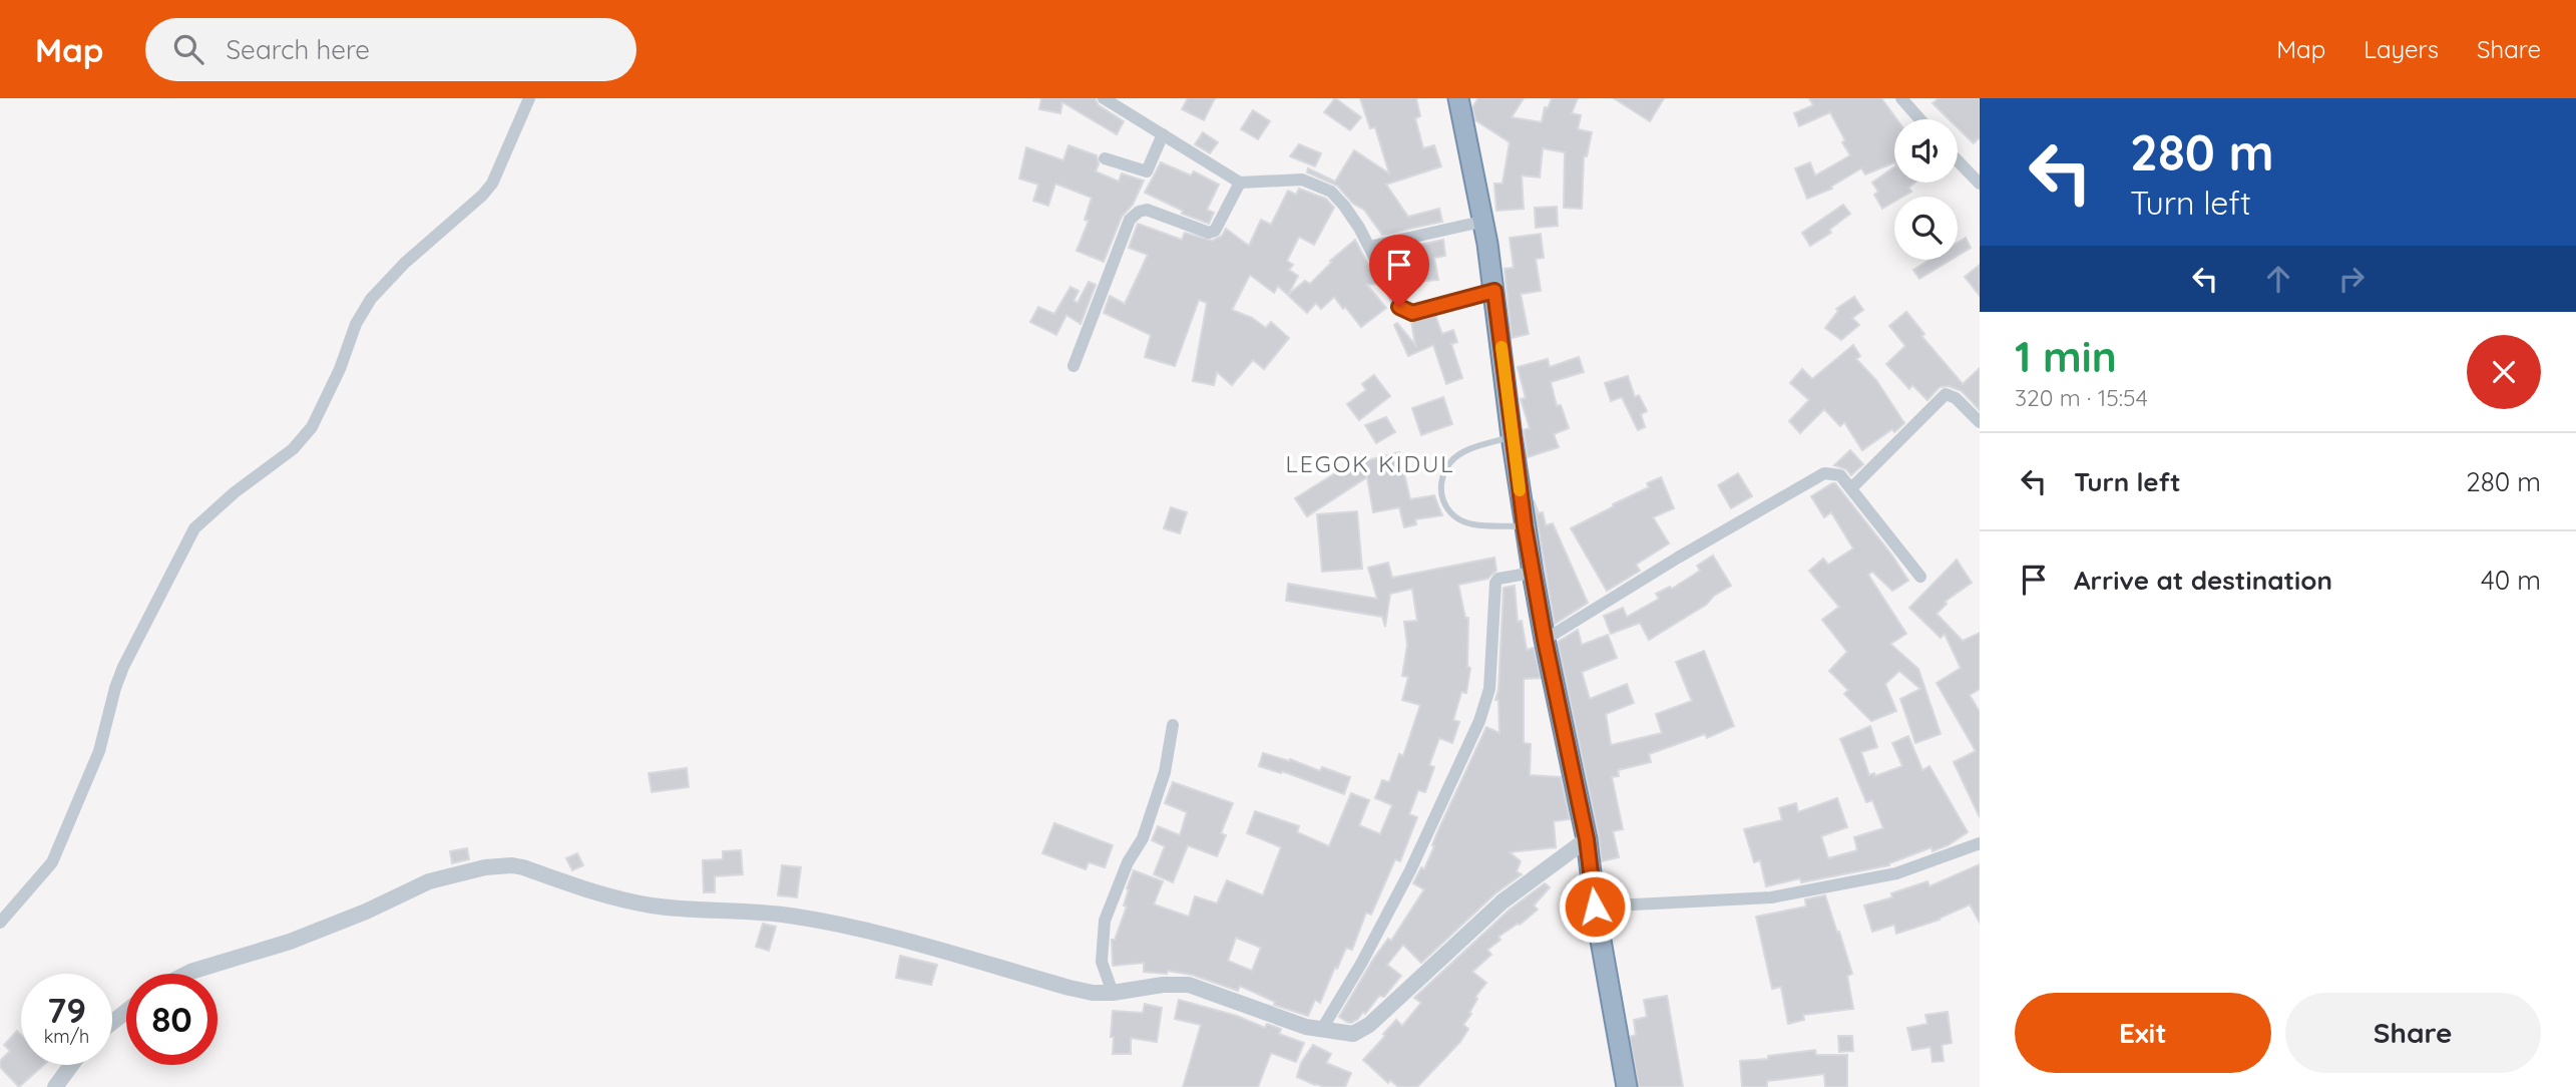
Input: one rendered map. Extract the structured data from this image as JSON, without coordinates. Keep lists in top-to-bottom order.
{
  "districts": ["LEGOK KIDUL"],
  "page": {
    "header": "Map",
    "search": "Search here",
    "nav": ["Map", "Layers", "Share"],
    "turn": ["280 m", "Turn left"],
    "heading": ["1 min", "320 m · 15:54"],
    "list": [
      {
        "name": "Turn left",
        "value": "280 m"
      },
      {
        "name": "Arrive at destination",
        "value": "40 m"
      }
    ],
    "speed": "79 km/h",
    "limit": "80",
    "buttons": ["Exit", "Share"]
  }
}
